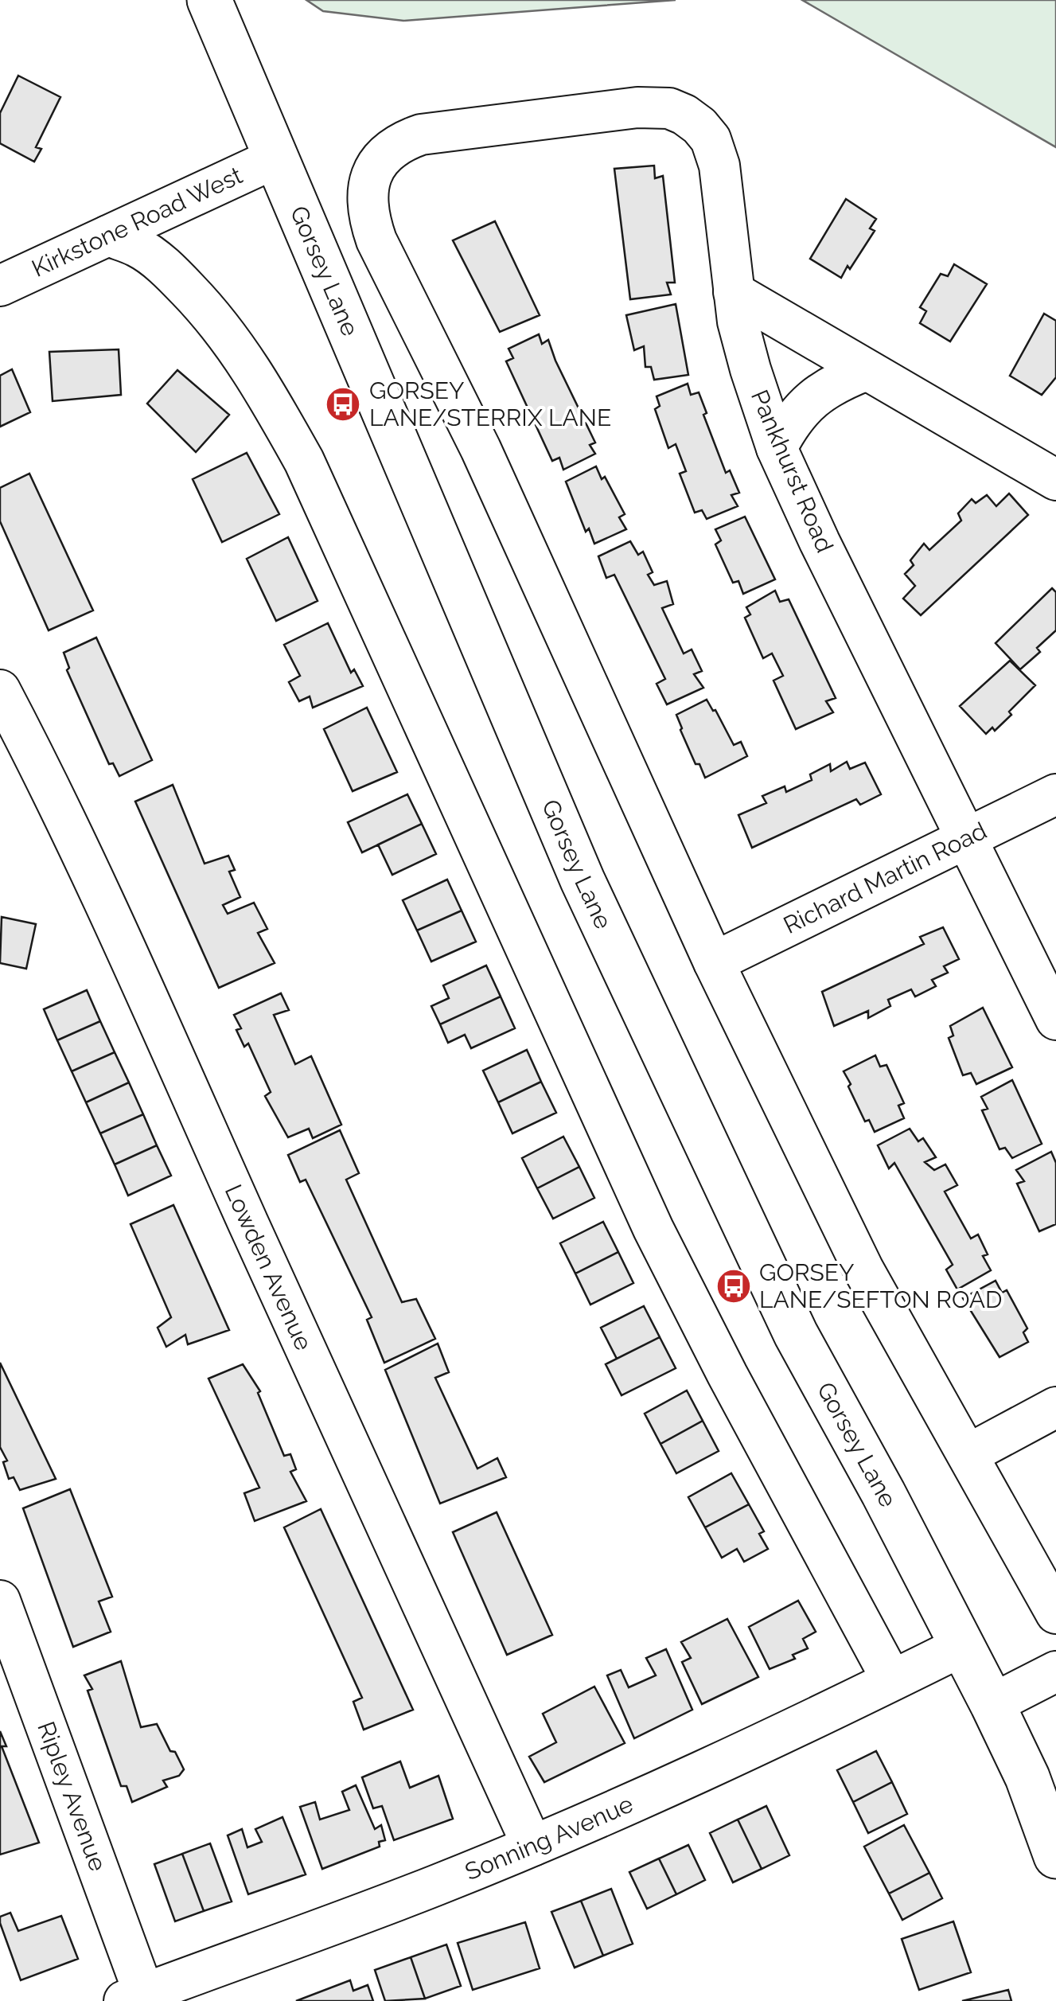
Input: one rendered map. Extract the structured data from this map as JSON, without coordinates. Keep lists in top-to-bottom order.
{
  "streets": {
    "main road": ["Gorsey Lane"],
    "street": [
      "Kirkstone Road West",
      "Pankhurst Road",
      "Richard Martin Road",
      "Lowden Avenue",
      "Ripley Avenue",
      "Sonning Avenue"
    ]
  },
  "crossings": [
    ["Kirkstone Road West", "Gorsey Lane"],
    ["Gorsey Lane", "Sonning Avenue"],
    ["Pankhurst Road", "Richard Martin Road"],
    ["Lowden Avenue", "Sonning Avenue"],
    ["Ripley Avenue", "Sonning Avenue"]
  ],
  "places": {
    "bus stop": ["GORSEY LANE/STERRIX LANE", "GORSEY LANE/SEFTON ROAD"]
  }
}
